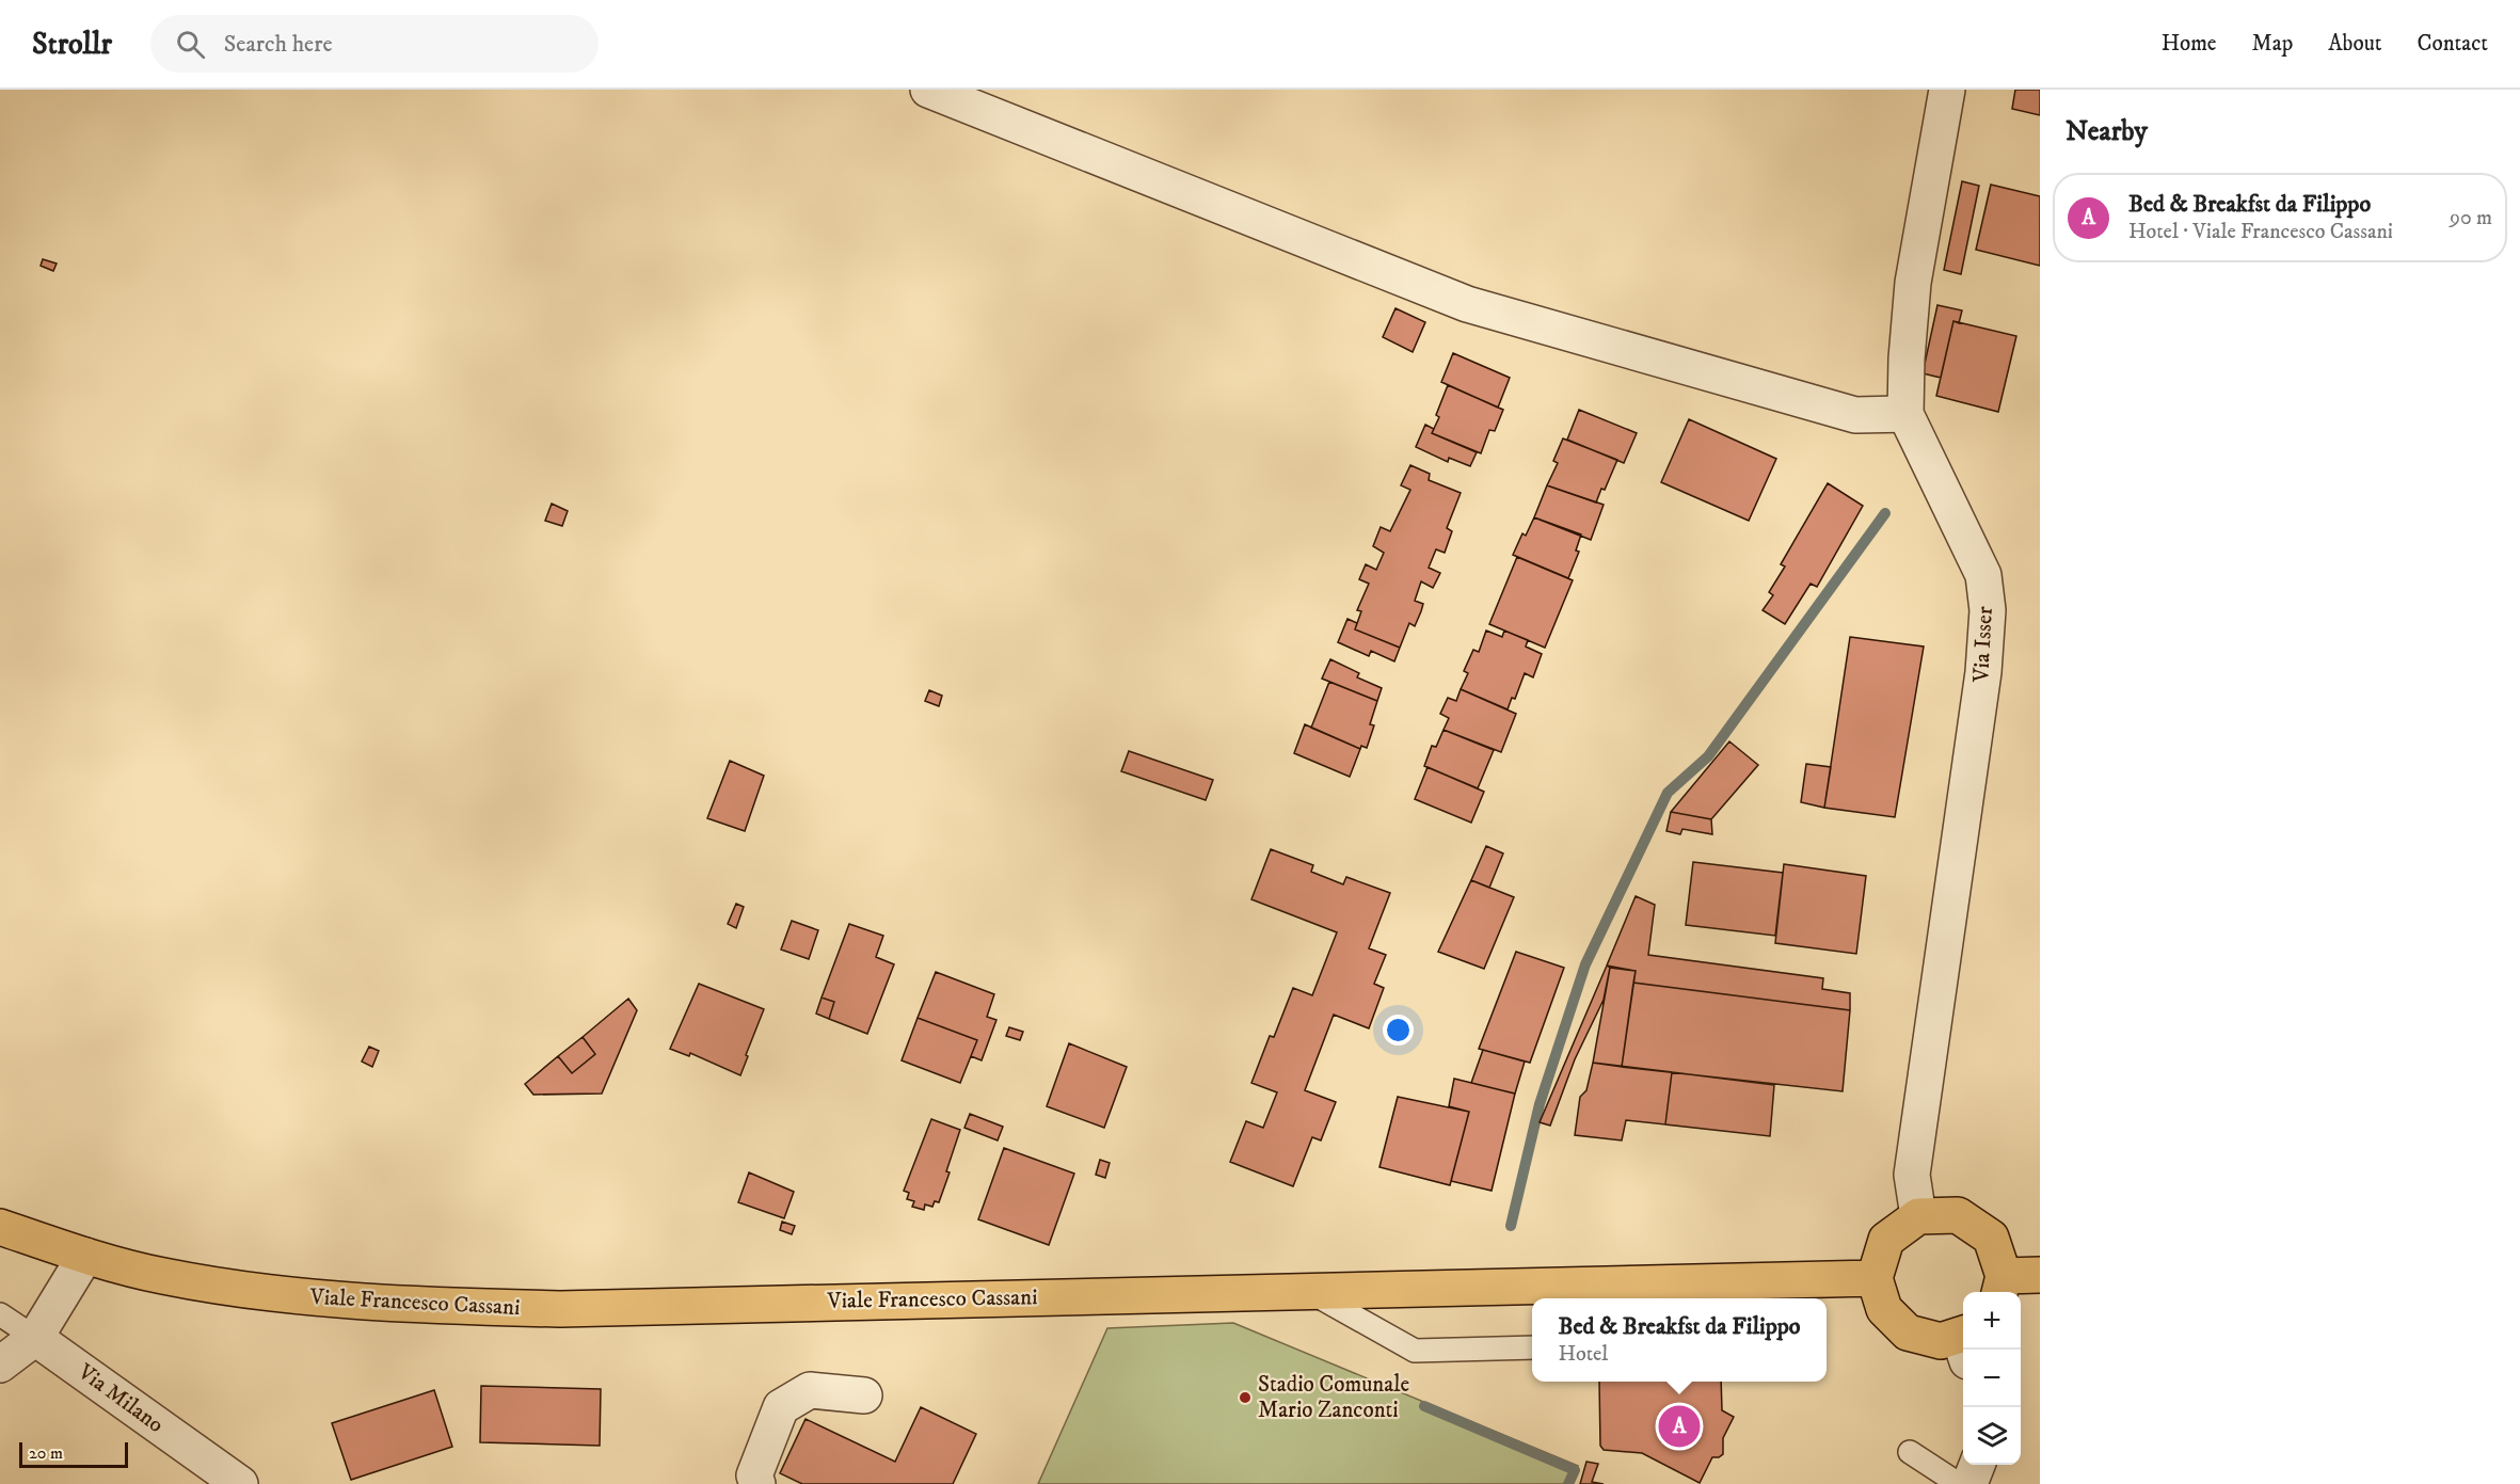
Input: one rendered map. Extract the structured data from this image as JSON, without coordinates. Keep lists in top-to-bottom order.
{
  "streets": {
    "main road": ["Viale Francesco Cassani"],
    "street": ["Via Isser", "Via Milano"]
  },
  "places": ["Stadio Comunale Mario Zanconti"],
  "scale_bar": "20 m",
  "page": {
    "header": "Strollr",
    "search": "Search here",
    "nav": [
      "Home",
      "Map",
      "About",
      "Contact"
    ],
    "heading": "Nearby",
    "list": [
      {
        "mark": "A",
        "name": "Bed & Breakfst da Filippo",
        "note": "Hotel · Viale Francesco Cassani",
        "value": "90 m"
      }
    ],
    "map_buttons": ["+", "−"],
    "popup": ["Bed & Breakfst da Filippo", "Hotel"],
    "pins": "A",
    "scale": "20 m"
  }
}
